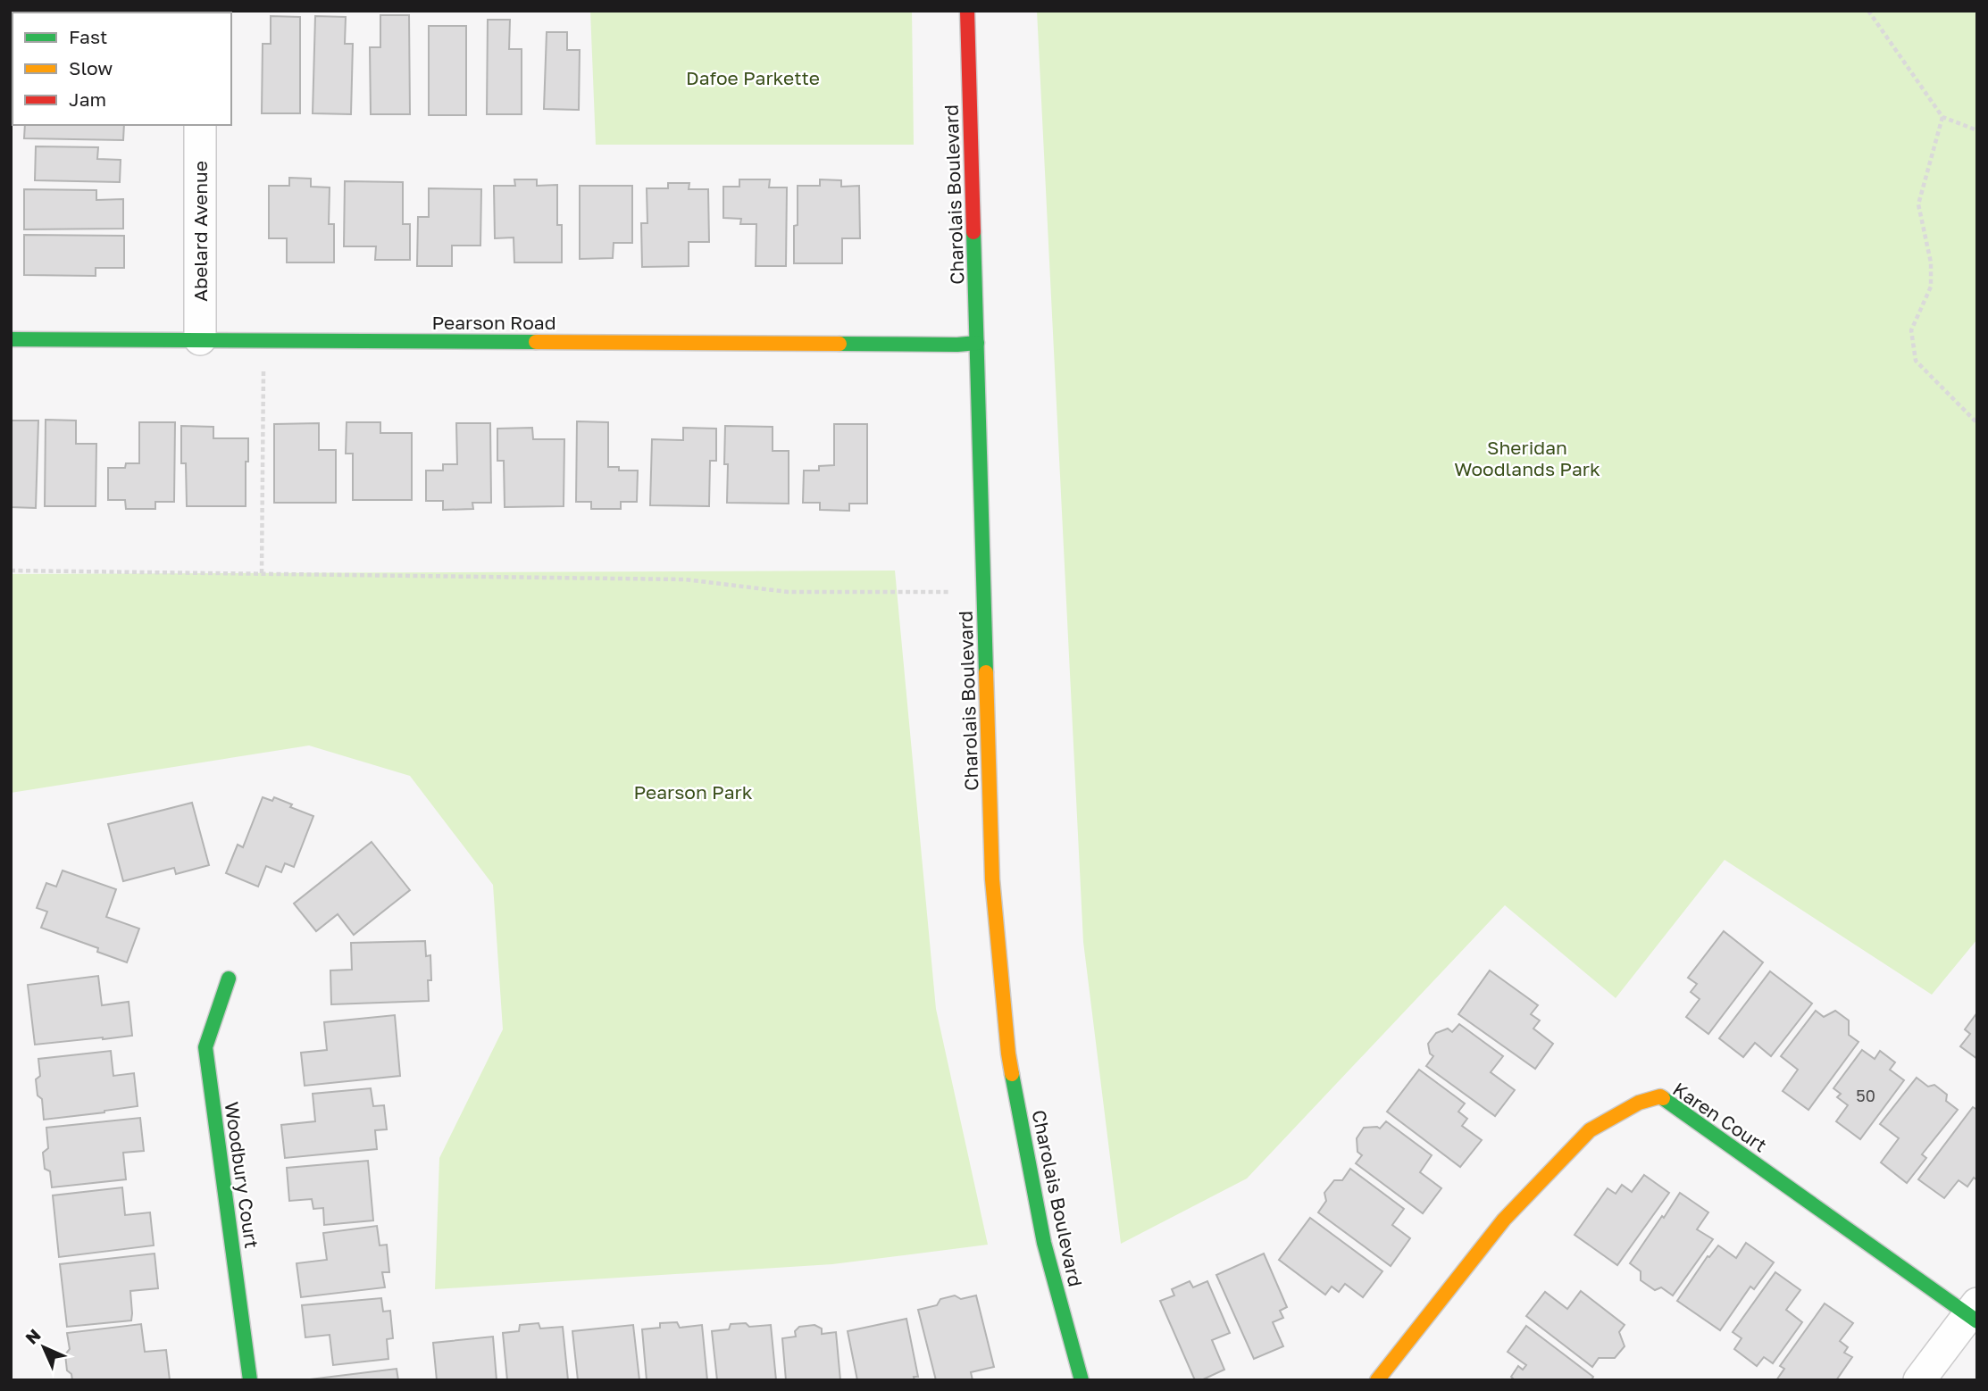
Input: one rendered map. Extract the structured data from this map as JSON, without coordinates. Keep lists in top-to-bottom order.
{
  "streets": {
    "street": [
      "Charolais Boulevard",
      "Abelard Avenue",
      "Pearson Road",
      "Karen Court",
      "Woodbury Court"
    ]
  },
  "crossings": [
    ["Charolais Boulevard", "Pearson Road"],
    ["Abelard Avenue", "Pearson Road"]
  ],
  "parks": ["Dafoe Parkette", "Sheridan Woodlands Park", "Pearson Park"],
  "house_numbers": ["50"],
  "legend": ["Fast", "Slow", "Jam"],
  "north": "top left"
}
